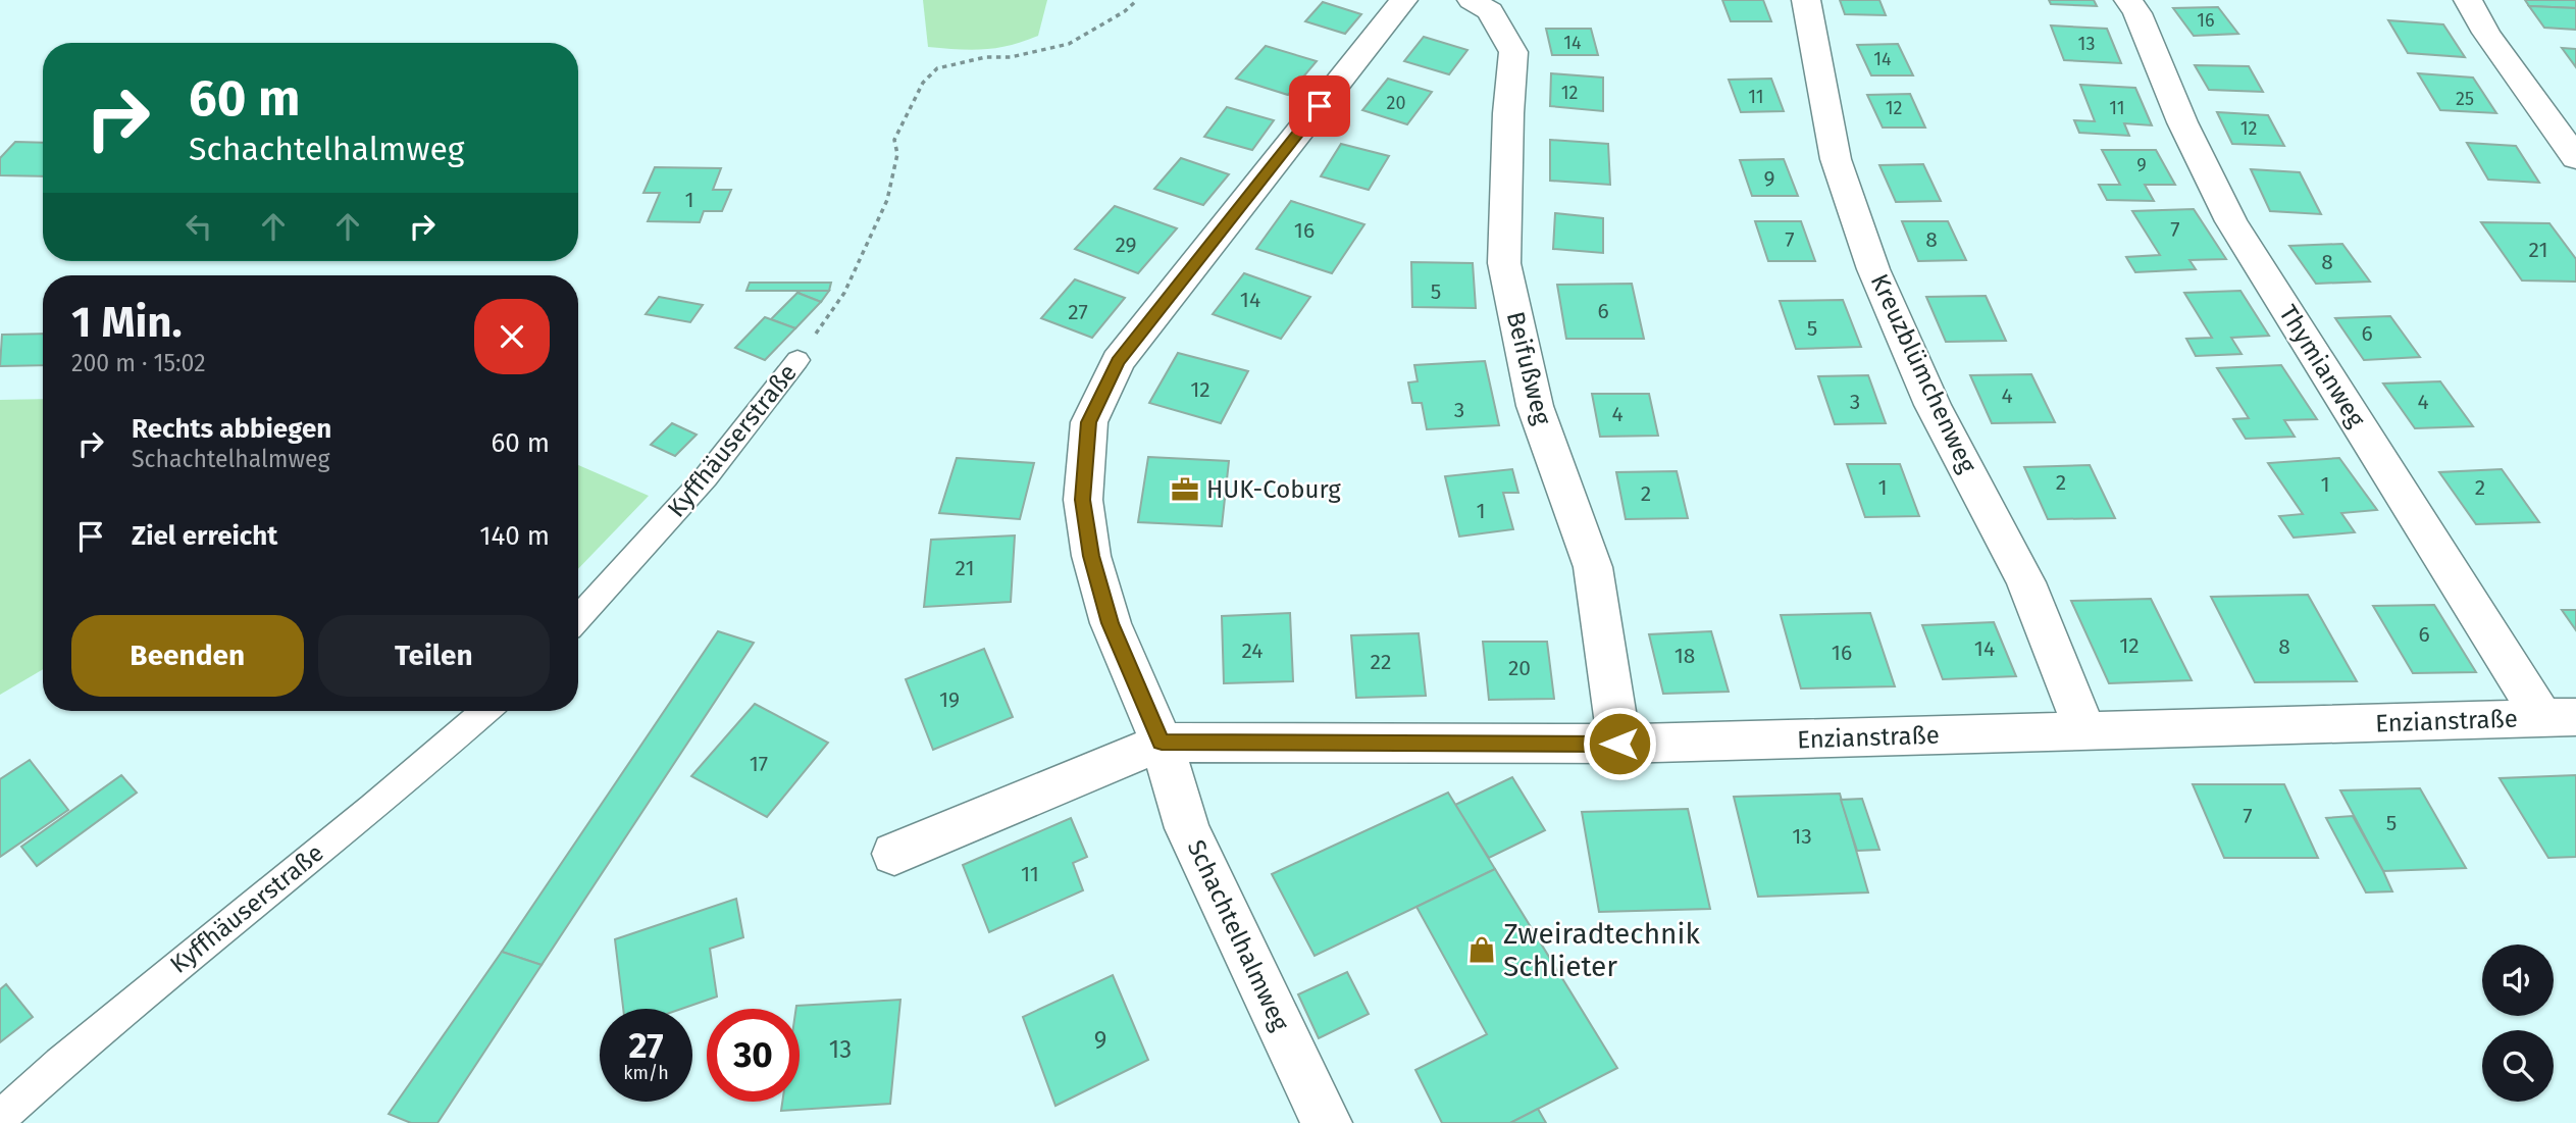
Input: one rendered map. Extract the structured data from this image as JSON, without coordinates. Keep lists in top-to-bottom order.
{
  "streets": {
    "street": [
      "Thymianweg",
      "Beifußweg",
      "Kreuzblümchenweg",
      "Enzianstraße",
      "Schachtelhalmweg"
    ],
    "lane": ["Kyffhäuserstraße"]
  },
  "crossings": [
    ["Thymianweg", "Enzianstraße"],
    ["Beifußweg", "Enzianstraße"],
    ["Kreuzblümchenweg", "Enzianstraße"],
    ["Enzianstraße", "Schachtelhalmweg"]
  ],
  "places": {
    "office": ["HUK-Coburg"],
    "shop": ["Zweiradtechnik Schlieter"]
  },
  "house_numbers": [
    "16",
    "14",
    "13",
    "14",
    "12",
    "11",
    "25",
    "20",
    "12",
    "11",
    "12",
    "9",
    "9",
    "1",
    "7",
    "16",
    "7",
    "8",
    "29",
    "21",
    "8",
    "5",
    "14",
    "6",
    "27",
    "5",
    "6",
    "12",
    "4",
    "3",
    "4",
    "3",
    "4",
    "2",
    "1",
    "1",
    "2",
    "2",
    "1",
    "21",
    "6",
    "12",
    "8",
    "14",
    "24",
    "16",
    "18",
    "22",
    "20",
    "19",
    "17",
    "7",
    "5",
    "13",
    "11",
    "9",
    "13"
  ],
  "page": {
    "turn": ["60 m", "Schachtelhalmweg"],
    "heading": ["1 Min.", "200 m · 15:02"],
    "list": [
      {
        "name": "Rechts abbiegen",
        "note": "Schachtelhalmweg",
        "value": "60 m"
      },
      {
        "name": "Ziel erreicht",
        "value": "140 m"
      }
    ],
    "buttons": ["Beenden", "Teilen"],
    "speed": "27 km/h",
    "limit": "30"
  }
}
